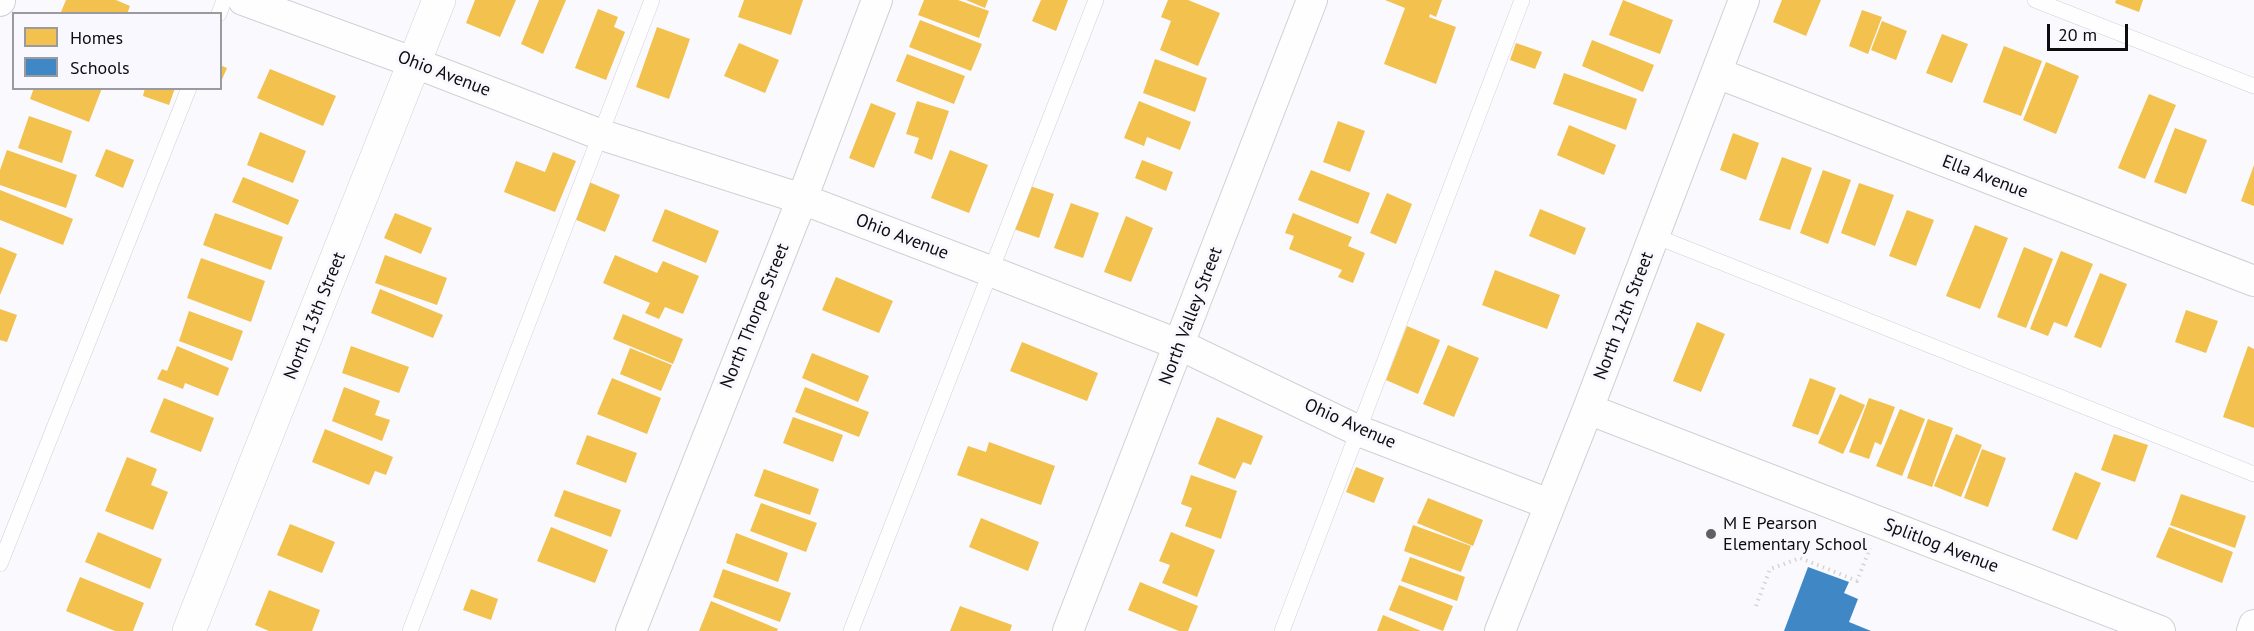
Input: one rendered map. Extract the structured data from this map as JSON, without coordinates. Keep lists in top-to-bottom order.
{
  "streets": {
    "street": [
      "Ohio Avenue",
      "Ella Avenue",
      "North 13th Street",
      "North Thorpe Street",
      "North Valley Street",
      "North 12th Street",
      "Splitlog Avenue"
    ]
  },
  "crossings": [
    ["Ohio Avenue", "North 13th Street"],
    ["Ohio Avenue", "North Thorpe Street"],
    ["Ohio Avenue", "North Valley Street"],
    ["Ohio Avenue", "North 12th Street"],
    ["Ella Avenue", "North 12th Street"],
    ["North 12th Street", "Splitlog Avenue"]
  ],
  "places": ["M E Pearson Elementary School"],
  "legend": ["Homes", "Schools"],
  "scale_bar": "20 m"
}
